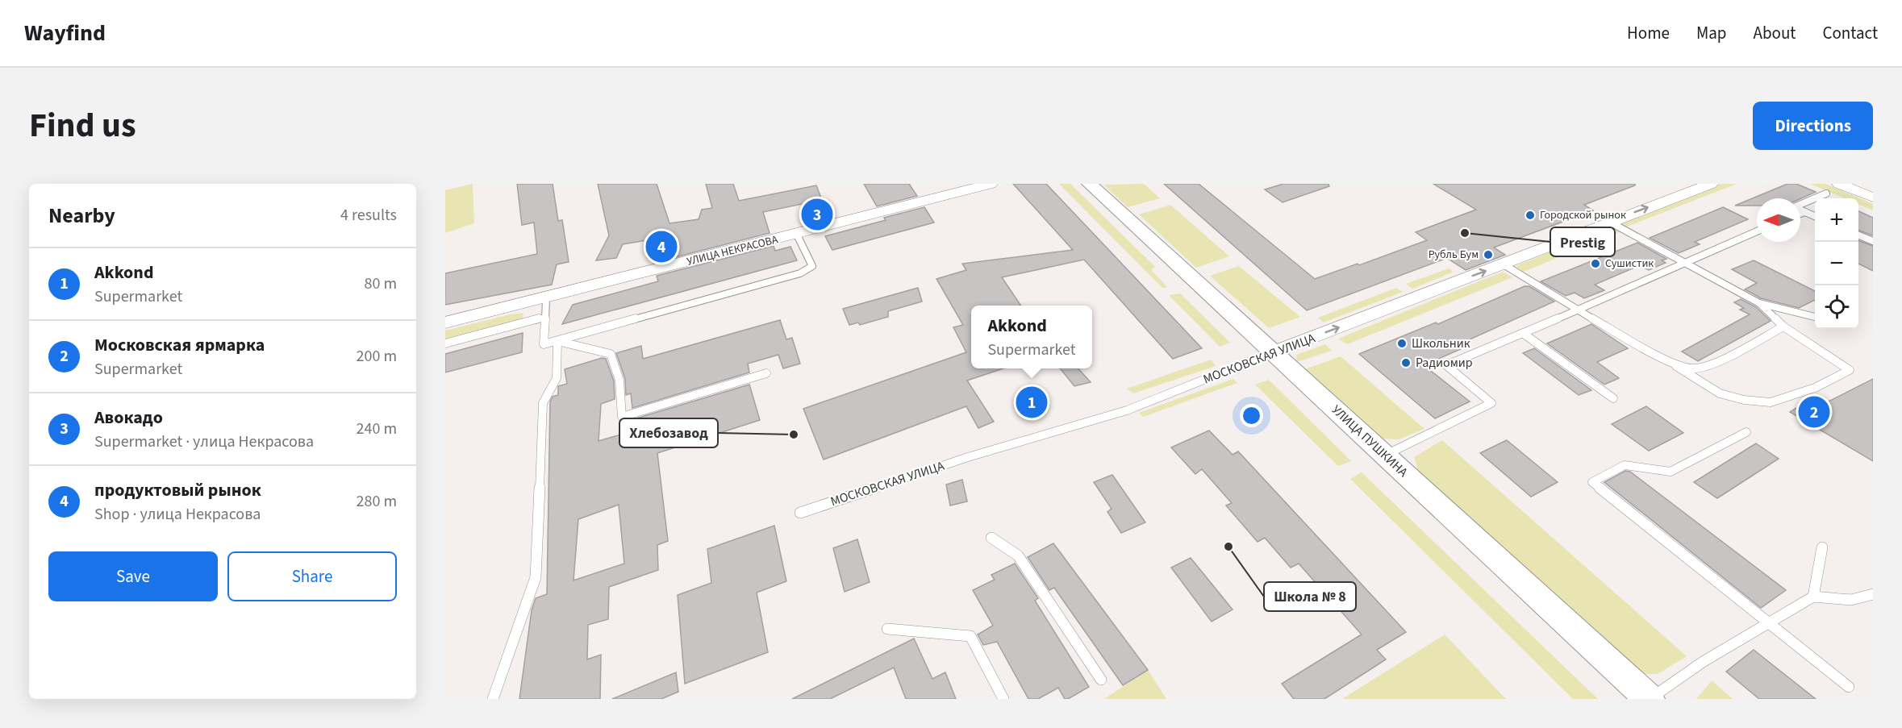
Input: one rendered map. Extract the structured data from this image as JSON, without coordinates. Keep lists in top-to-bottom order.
{
  "streets": {
    "main road": ["УЛИЦА ПУШКИНА"],
    "street": ["УЛИЦА НЕКРАСОВА", "МОСКОВСКАЯ УЛИЦА"]
  },
  "crossings": [
    ["МОСКОВСКАЯ УЛИЦА", "УЛИЦА ПУШКИНА"]
  ],
  "one_way": ["МОСКОВСКАЯ УЛИЦА"],
  "places": [
    "Городской рынок",
    "Prestig",
    "Рубль Бум",
    "Сушистик",
    "Школьник",
    "Радиомир",
    "Хлебозавод",
    "Школа № 8"
  ],
  "north": "left",
  "page": {
    "header": "Wayfind",
    "nav": [
      "Home",
      "Map",
      "About",
      "Contact"
    ],
    "title": "Find us",
    "buttons": [
      "Directions",
      ["Save", "Share"]
    ],
    "heading": ["Nearby", "4 results"],
    "pins": [
      "3",
      "4",
      "1",
      "2"
    ],
    "map_buttons": ["+", "−"],
    "list": [
      {
        "mark": "1",
        "name": "Akkond",
        "note": "Supermarket",
        "value": "80 m"
      },
      {
        "mark": "2",
        "name": "Московская ярмарка",
        "note": "Supermarket",
        "value": "200 m"
      },
      {
        "mark": "3",
        "name": "Авокадо",
        "note": "Supermarket · улица Некрасова",
        "value": "240 m"
      },
      {
        "mark": "4",
        "name": "продуктовый рынок",
        "note": "Shop · улица Некрасова",
        "value": "280 m"
      }
    ],
    "popup": ["Akkond", "Supermarket"]
  }
}
